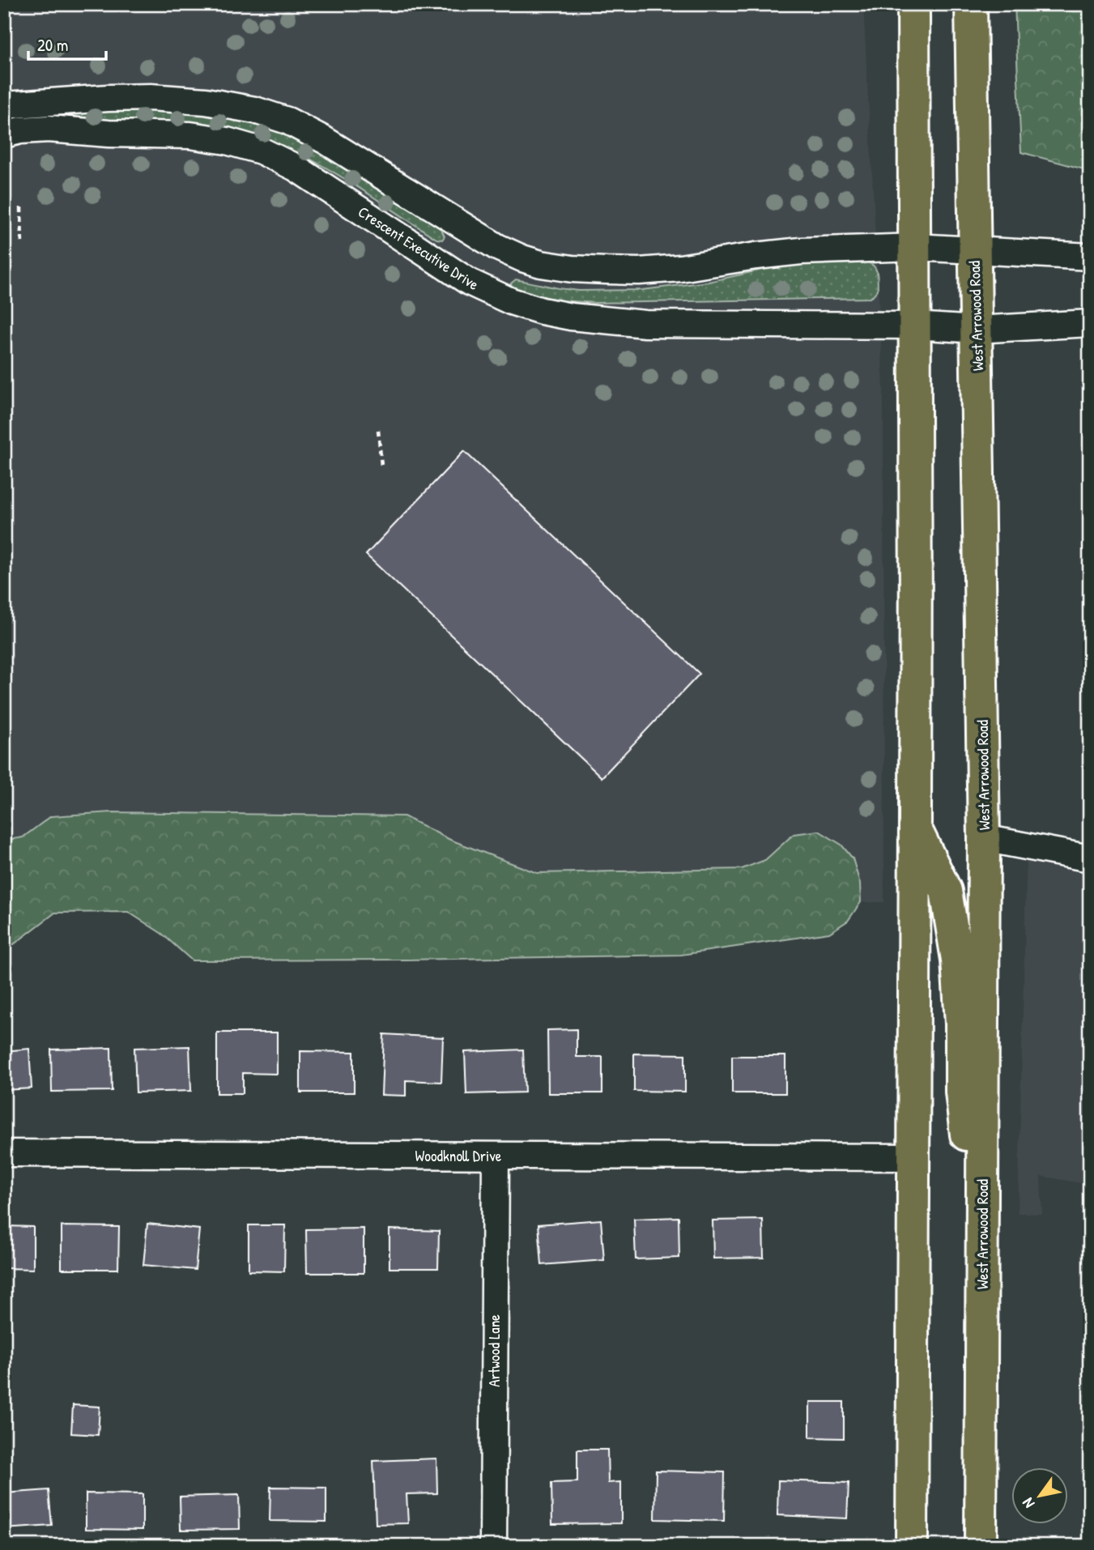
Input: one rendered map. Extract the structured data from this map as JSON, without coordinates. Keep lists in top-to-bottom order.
{
  "streets": {
    "main road": ["West Arrowood Road"],
    "street": ["Crescent Executive Drive", "Woodknoll Drive", "Artwood Lane"]
  },
  "crossings": [
    ["Crescent Executive Drive", "West Arrowood Road"],
    ["Woodknoll Drive", "Artwood Lane"]
  ],
  "scale_bar": "20 m",
  "north": "bottom left"
}
